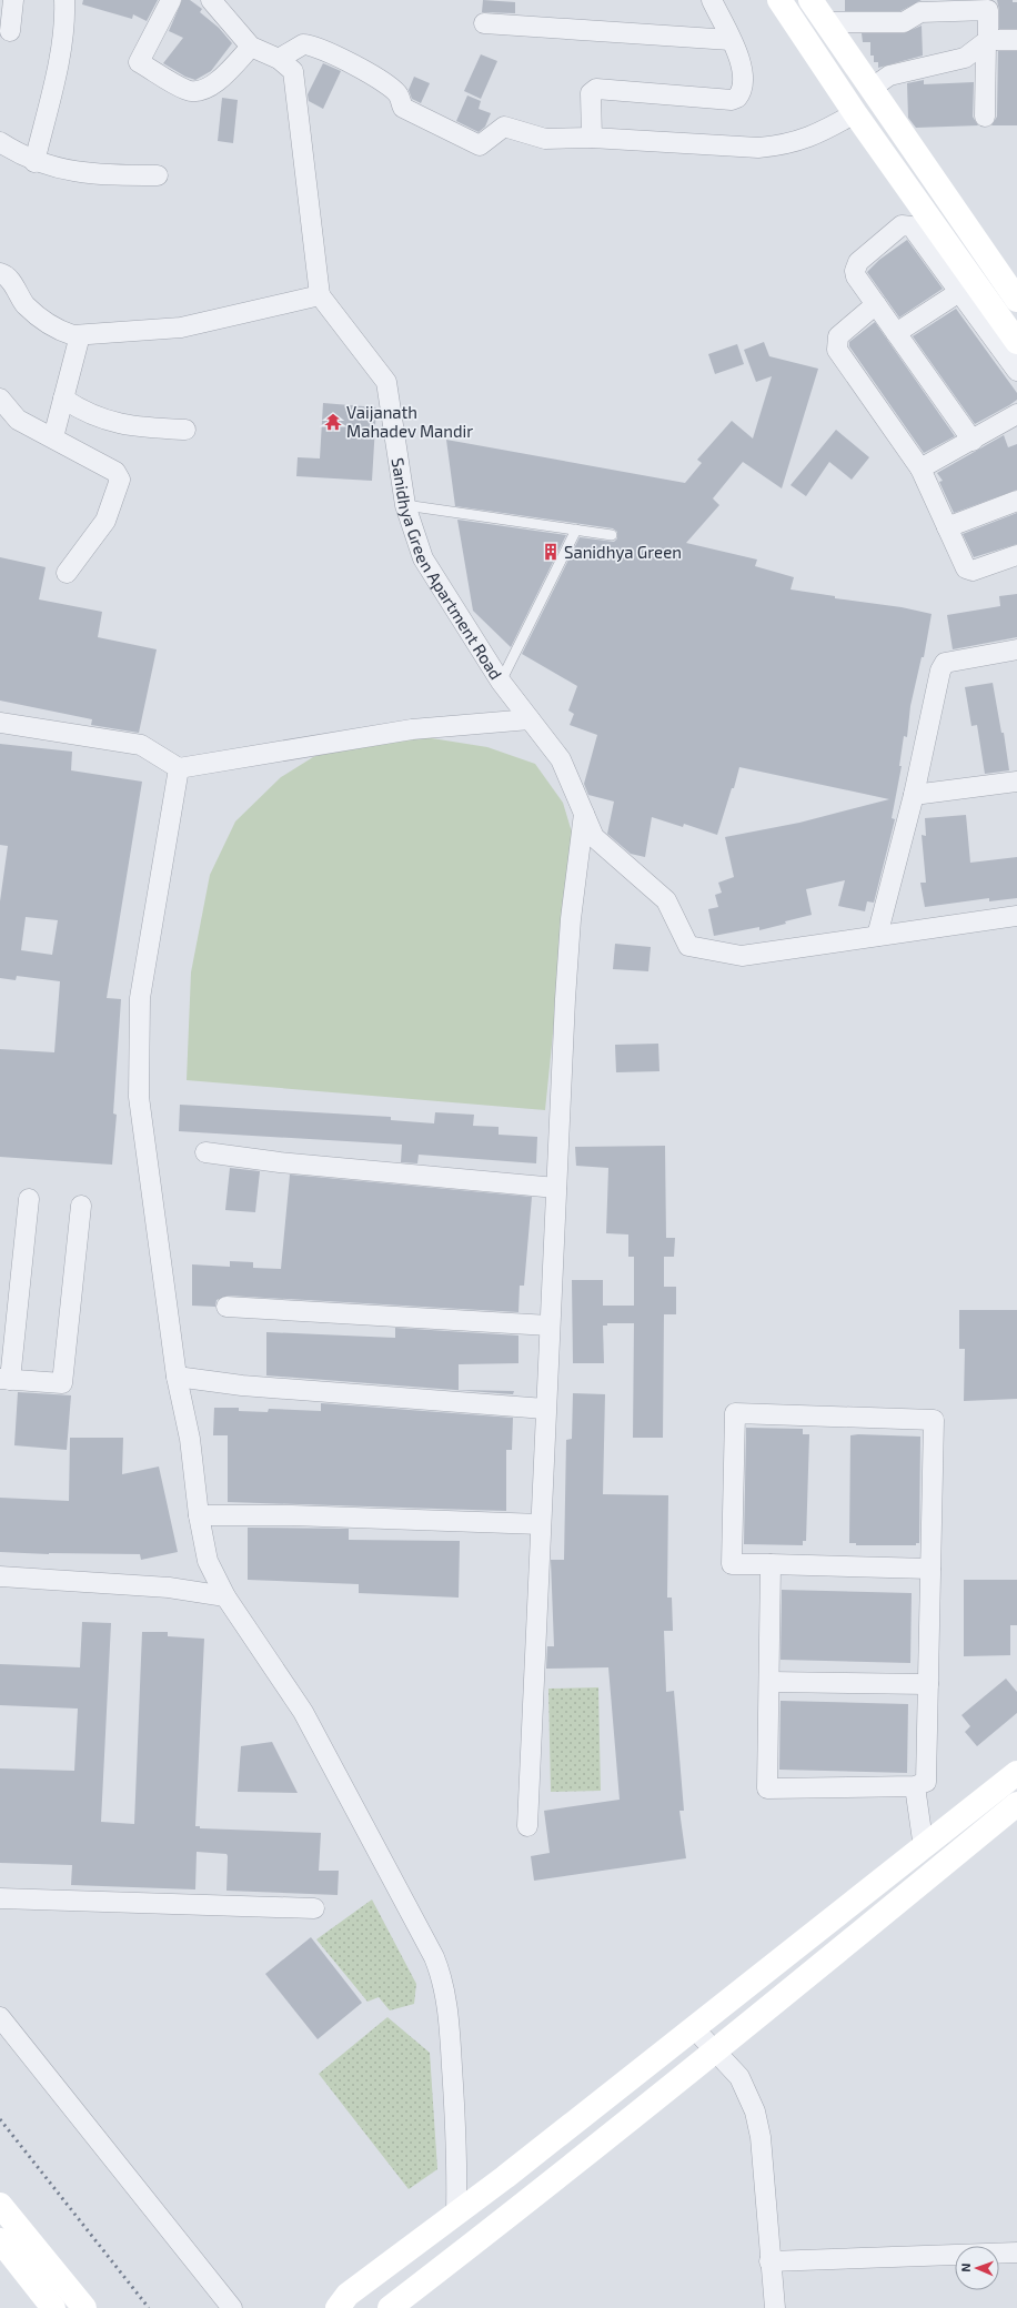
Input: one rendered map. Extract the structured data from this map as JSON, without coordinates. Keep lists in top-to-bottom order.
{
  "streets": {
    "street": ["Sanidhya Green Apartment Road"]
  },
  "places": {
    "temple": ["Vaijanath Mahadev Mandir"],
    "building": ["Sanidhya Green"]
  },
  "north": "left"
}
